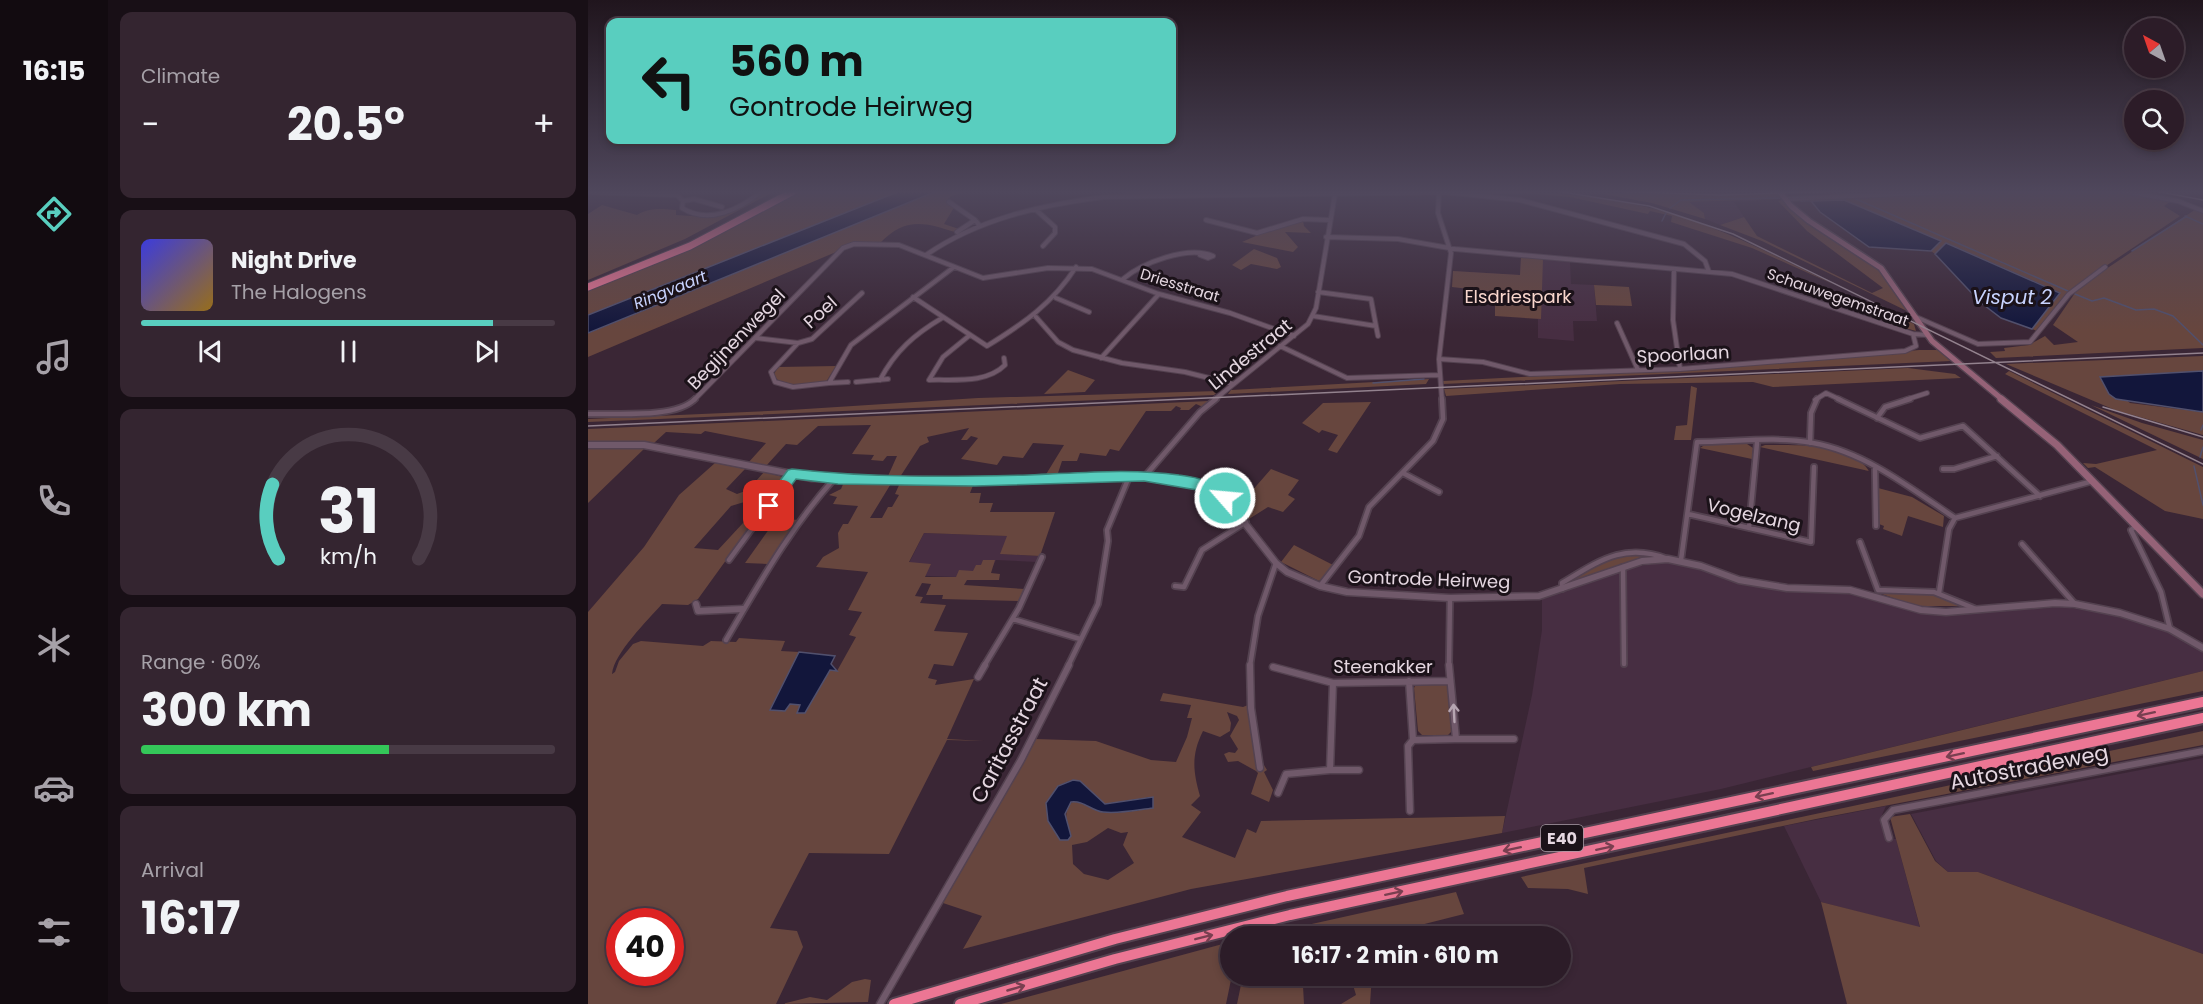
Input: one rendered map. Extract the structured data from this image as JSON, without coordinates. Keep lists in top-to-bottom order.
{
  "streets": {
    "highway": ["E40"],
    "street": [
      "Driesstraat",
      "Schauwegemstraat",
      "Poel",
      "Begijnenwegel",
      "Lindestraat",
      "Spoorlaan",
      "Vogelzang",
      "Gontrode Heirweg",
      "Steenakker",
      "Caritasstraat",
      "Autostradeweg"
    ]
  },
  "crossings": [
    ["Driesstraat", "Begijnenwegel"],
    ["Driesstraat", "Lindestraat"],
    ["Schauwegemstraat", "Spoorlaan"],
    ["Lindestraat", "Gontrode Heirweg"],
    ["Gontrode Heirweg", "Steenakker"],
    ["Gontrode Heirweg", "Caritasstraat"]
  ],
  "water": ["Ringvaart", "Visput 2"],
  "parks": ["Elsdriespark"],
  "north": "top left",
  "page": {
    "tabs": "16:15",
    "tile": [
      "Climate",
      ["Range · 60%", "300 km"],
      ["Arrival", "16:17"]
    ],
    "turn": ["560 m", "Gontrode Heirweg"],
    "heat": ["−", "20.5°", "+"],
    "song": ["Night Drive", "The Halogens"],
    "limit": "40",
    "trip": "16:17 · 2 min · 610 m",
    "gauge": ["31", "km/h"]
  }
}
